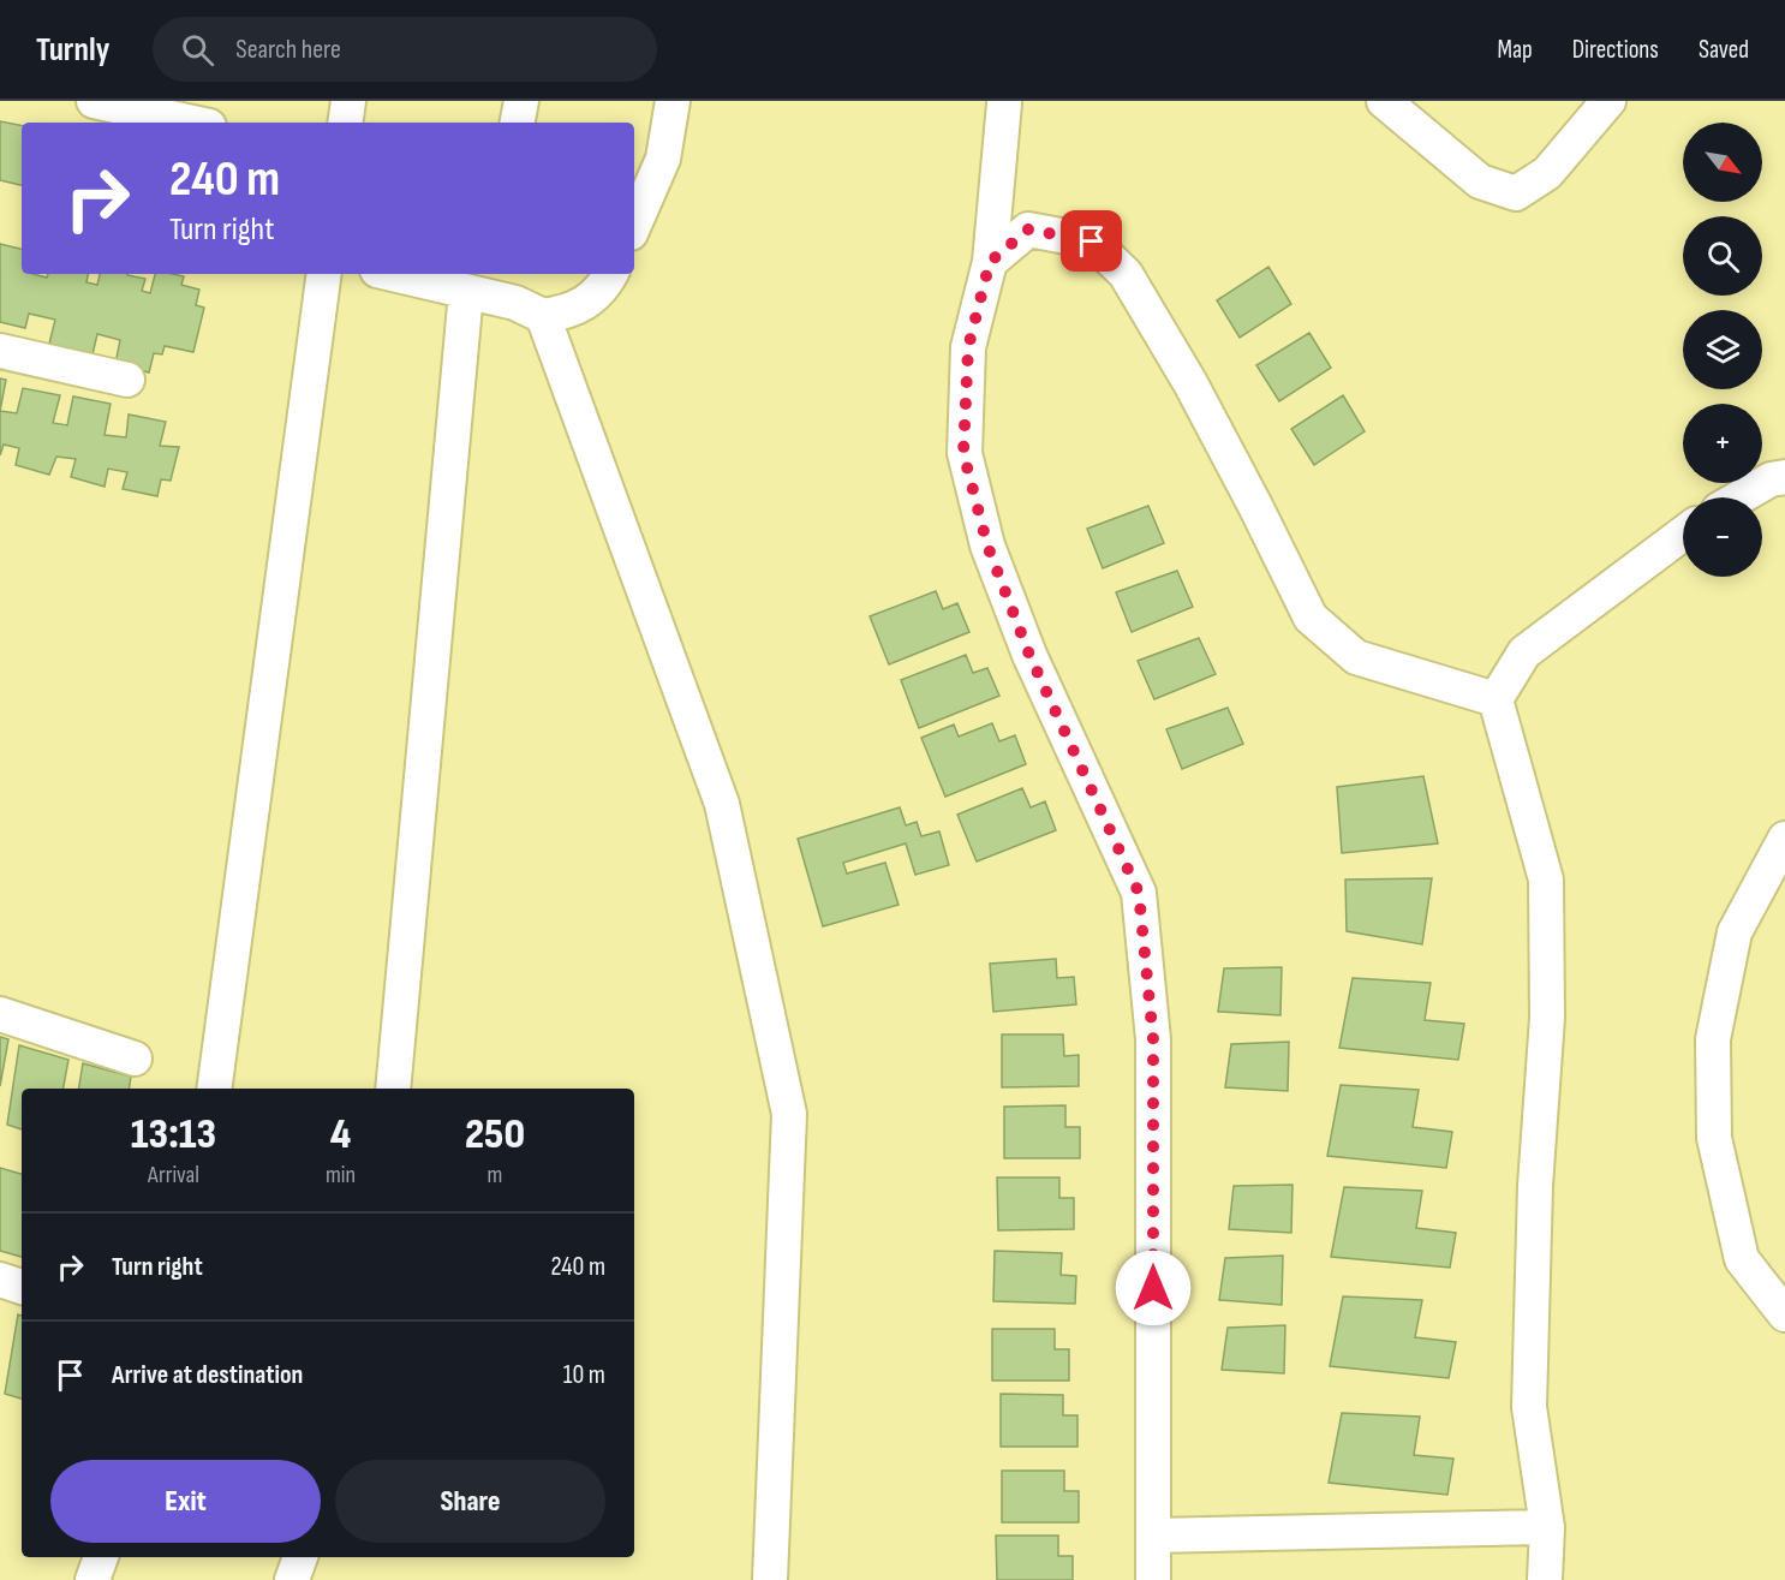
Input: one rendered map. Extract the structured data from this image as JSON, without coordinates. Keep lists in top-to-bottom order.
{
  "north": "bottom right",
  "page": {
    "header": "Turnly",
    "search": "Search here",
    "nav": ["Map", "Directions", "Saved"],
    "map_buttons": ["+", "−"],
    "turn": ["240 m", "Turn right"],
    "eta": [
      "13:13",
      "Arrival",
      "4",
      "min",
      "250",
      "m"
    ],
    "list": [
      {
        "name": "Turn right",
        "value": "240 m"
      },
      {
        "name": "Arrive at destination",
        "value": "10 m"
      }
    ],
    "buttons": ["Exit", "Share"]
  }
}
